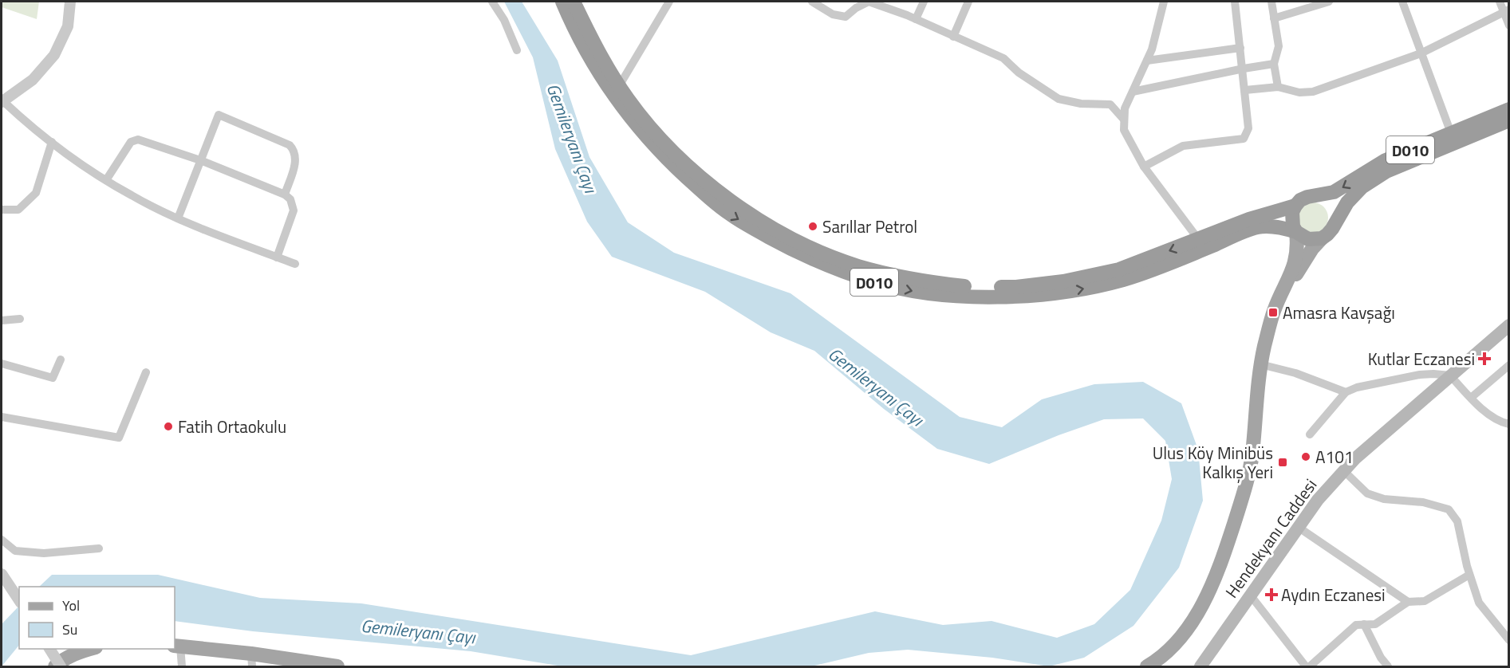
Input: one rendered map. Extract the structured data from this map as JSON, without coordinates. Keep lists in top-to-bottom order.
{
  "streets": {
    "highway": ["D010"],
    "main road": ["Hendekyanı Caddesi"]
  },
  "water": ["Gemileryanı Çayı"],
  "places": {
    "other": ["Sarıllar Petrol", "Fatih Ortaokulu", "A101"],
    "transit": ["Amasra Kavşağı", "Ulus Köy Minibüs Kalkış Yeri"],
    "health": ["Kutlar Eczanesi", "Aydın Eczanesi"]
  },
  "legend": ["Yol", "Su"]
}
